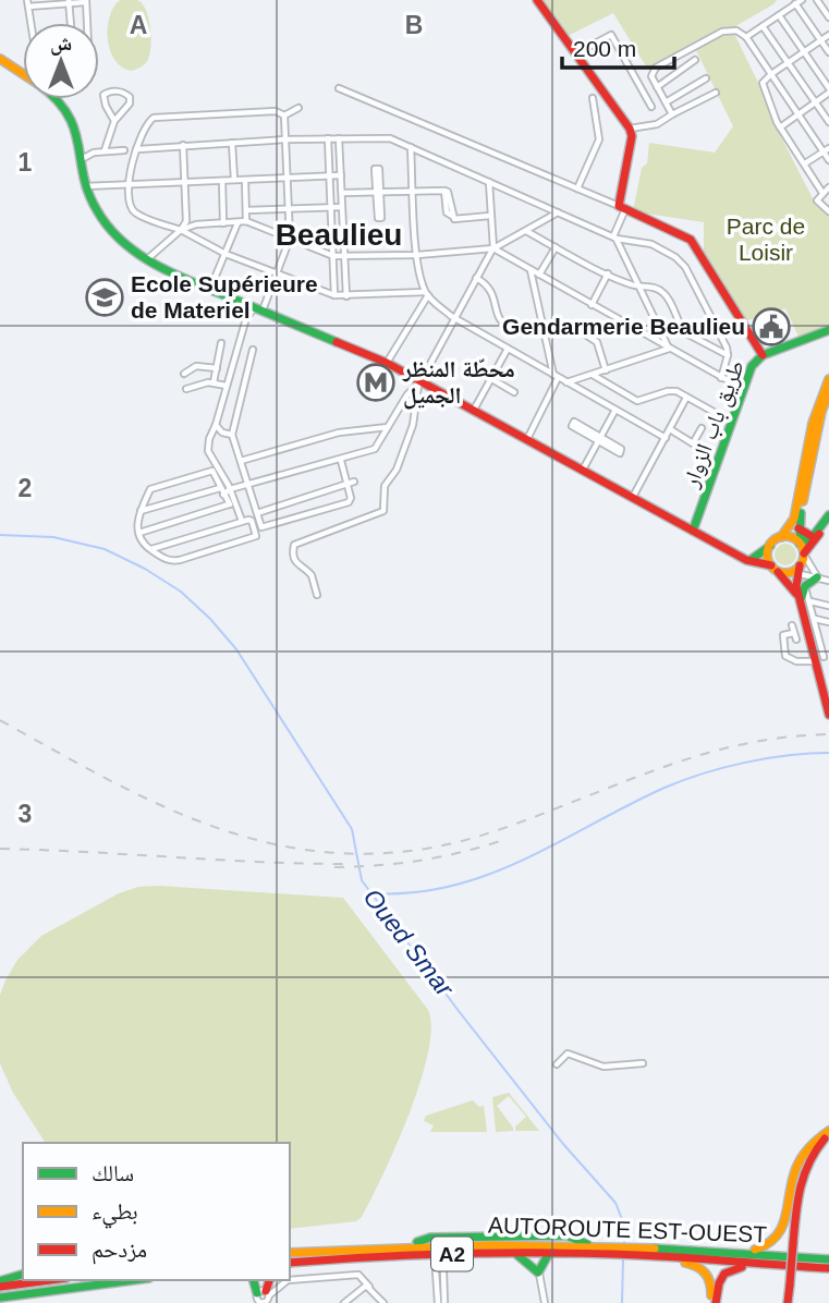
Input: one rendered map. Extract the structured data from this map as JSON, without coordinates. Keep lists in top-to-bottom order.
{
  "streets": {
    "main road": ["طريق باب الزوار", "AUTOROUTE EST-OUEST", "A2"]
  },
  "districts": ["Beaulieu"],
  "water": ["Oued Smar"],
  "parks": ["Parc de Loisir"],
  "places": {
    "school or university": ["Ecole Supérieure de Materiel"],
    "public building": ["Gendarmerie Beaulieu"],
    "metro station": ["محطّة المنظر الجميل"]
  },
  "legend": ["سالك", "بطيء", "مزدحم"],
  "scale_bar": "200 m",
  "north": "top",
  "grid": {
    "columns": ["A", "B"],
    "rows": ["1", "2", "3"]
  }
}
